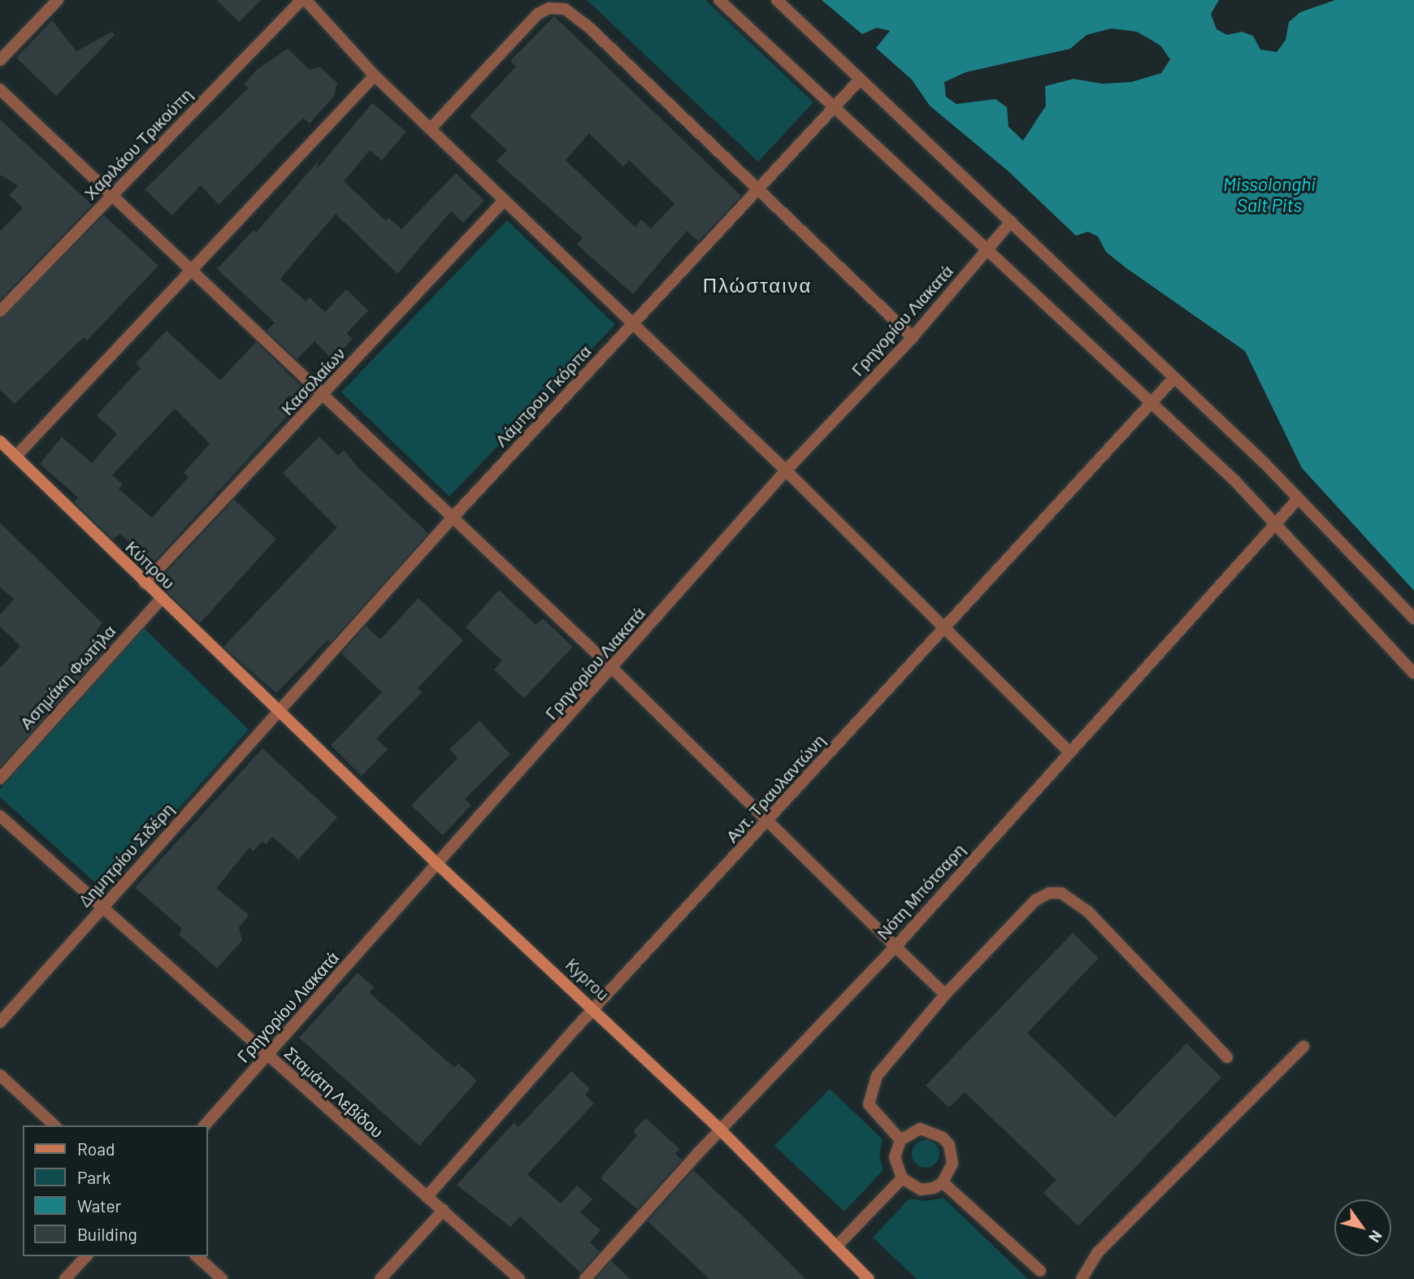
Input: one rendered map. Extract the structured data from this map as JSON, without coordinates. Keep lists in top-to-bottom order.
{
  "streets": {
    "main road": ["Κύπρου", "Kyprou"],
    "street": [
      "Χαριλάου Τρικούπη",
      "Γρηγορίου Λιακατά",
      "Κασολαίων",
      "Λάμπρου Γκόρπα",
      "Ασημάκη Φωτήλα",
      "Αντ. Τραυλαντώνη",
      "Δημητρίου Σιδέρη",
      "Νότη Μπότσαρη",
      "Σταμάτη Λεβίδου"
    ]
  },
  "crossings": [
    ["Γρηγορίου Λιακατά", "Kyprou"],
    ["Γρηγορίου Λιακατά", "Σταμάτη Λεβίδου"],
    ["Κασολαίων", "Κύπρου"],
    ["Λάμπρου Γκόρπα", "Κύπρου"],
    ["Λάμπρου Γκόρπα", "Δημητρίου Σιδέρη"],
    ["Λάμπρου Γκόρπα", "Kyprou"],
    ["Κύπρου", "Ασημάκη Φωτήλα"],
    ["Κύπρου", "Δημητρίου Σιδέρη"],
    ["Κύπρου", "Kyprou"],
    ["Αντ. Τραυλαντώνη", "Kyprou"],
    ["Αντ. Τραυλαντώνη", "Σταμάτη Λεβίδου"],
    ["Δημητρίου Σιδέρη", "Kyprou"],
    ["Δημητρίου Σιδέρη", "Σταμάτη Λεβίδου"],
    ["Νότη Μπότσαρη", "Kyprou"]
  ],
  "districts": ["Πλώσταινα"],
  "water": ["Missolonghi Salt Pits"],
  "legend": [
    "Road",
    "Park",
    "Water",
    "Building"
  ],
  "north": "bottom right"
}
